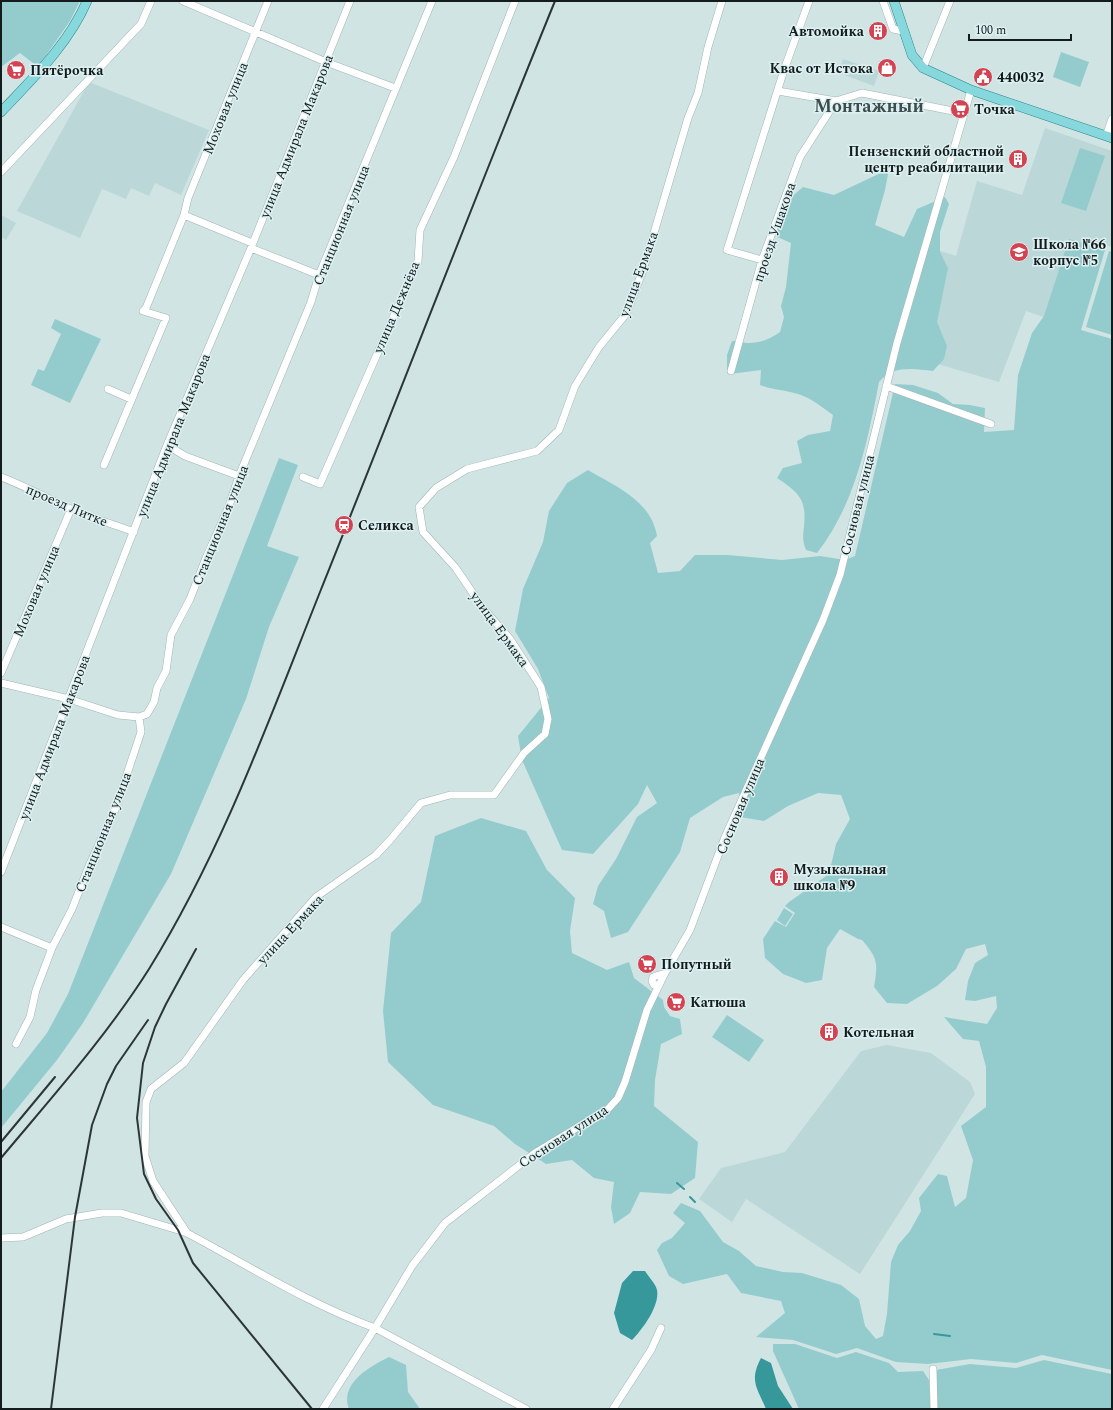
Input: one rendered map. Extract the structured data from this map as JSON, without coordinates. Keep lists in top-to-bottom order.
{
  "streets": {
    "street": [
      "Моховая улица",
      "улица Адмирала Макарова",
      "Станционная улица",
      "проезд Ушакова",
      "улица Ермака",
      "улица Дежнёва",
      "проезд Литке",
      "Сосновая улица"
    ]
  },
  "crossings": [
    ["Моховая улица", "проезд Литке"],
    ["улица Адмирала Макарова", "проезд Литке"]
  ],
  "districts": ["Монтажный"],
  "places": {
    "building": [
      "Автомойка",
      "Пензенский областной центр реабилитации",
      "Музыкальная школа №9",
      "Котельная"
    ],
    "shop": ["Квас от Истока"],
    "supermarket": [
      "Пятёрочка",
      "Точка",
      "Попутный",
      "Катюша"
    ],
    "public building": ["440032"],
    "school or university": ["Школа №66 корпус №5"],
    "station": ["Селикса"]
  },
  "scale_bar": "100 m"
}
